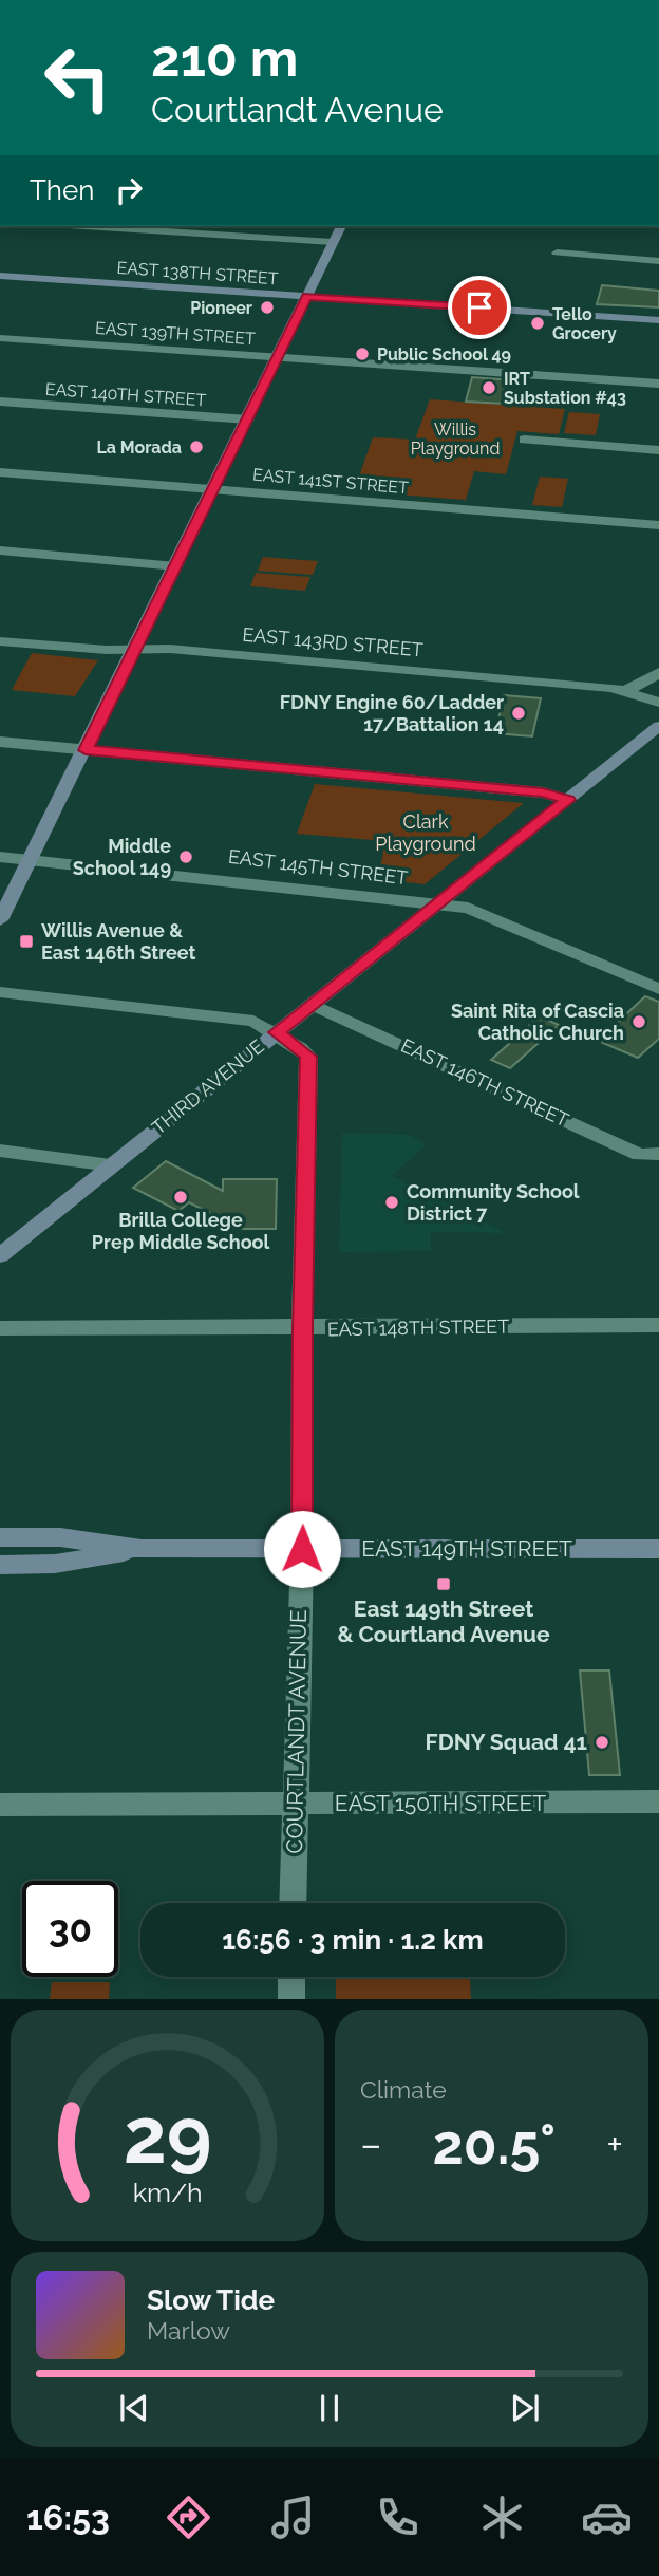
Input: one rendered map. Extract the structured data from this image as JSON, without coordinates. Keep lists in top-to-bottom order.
{
  "streets": {
    "main road": ["EAST 138TH STREET", "THIRD AVENUE", "EAST 149TH STREET"],
    "street": [
      "EAST 139TH STREET",
      "EAST 140TH STREET",
      "EAST 141ST STREET",
      "EAST 143RD STREET",
      "EAST 145TH STREET",
      "EAST 146TH STREET",
      "EAST 148TH STREET",
      "COURTLANDT AVENUE",
      "EAST 150TH STREET"
    ]
  },
  "crossings": [
    ["EAST 145TH STREET", "THIRD AVENUE"],
    ["EAST 146TH STREET", "THIRD AVENUE"],
    ["THIRD AVENUE", "COURTLANDT AVENUE"],
    ["EAST 148TH STREET", "COURTLANDT AVENUE"],
    ["EAST 149TH STREET", "COURTLANDT AVENUE"],
    ["COURTLANDT AVENUE", "EAST 150TH STREET"]
  ],
  "parks": ["Willis Playground", "Clark Playground"],
  "places": {
    "other": [
      "Pioneer",
      "Tello Grocery",
      "Public School 49",
      "IRT Substation #43",
      "La Morada",
      "FDNY Engine 60/Ladder 17/Battalion 14",
      "Middle School 149",
      "Saint Rita of Cascia Catholic Church",
      "Brilla College Prep Middle School",
      "Community School District 7",
      "FDNY Squad 41"
    ],
    "transit": ["Willis Avenue & East 146th Street", "East 149th Street & Courtland Avenue"]
  },
  "page": {
    "turn": ["210 m", "Courtlandt Avenue"],
    "then": "Then",
    "limit": "30",
    "trip": "16:56 · 3 min · 1.2 km",
    "tile": "Climate",
    "heat": ["−", "20.5°", "+"],
    "song": ["Slow Tide", "Marlow"],
    "tabs": "16:53",
    "gauge": ["29", "km/h"]
  }
}
